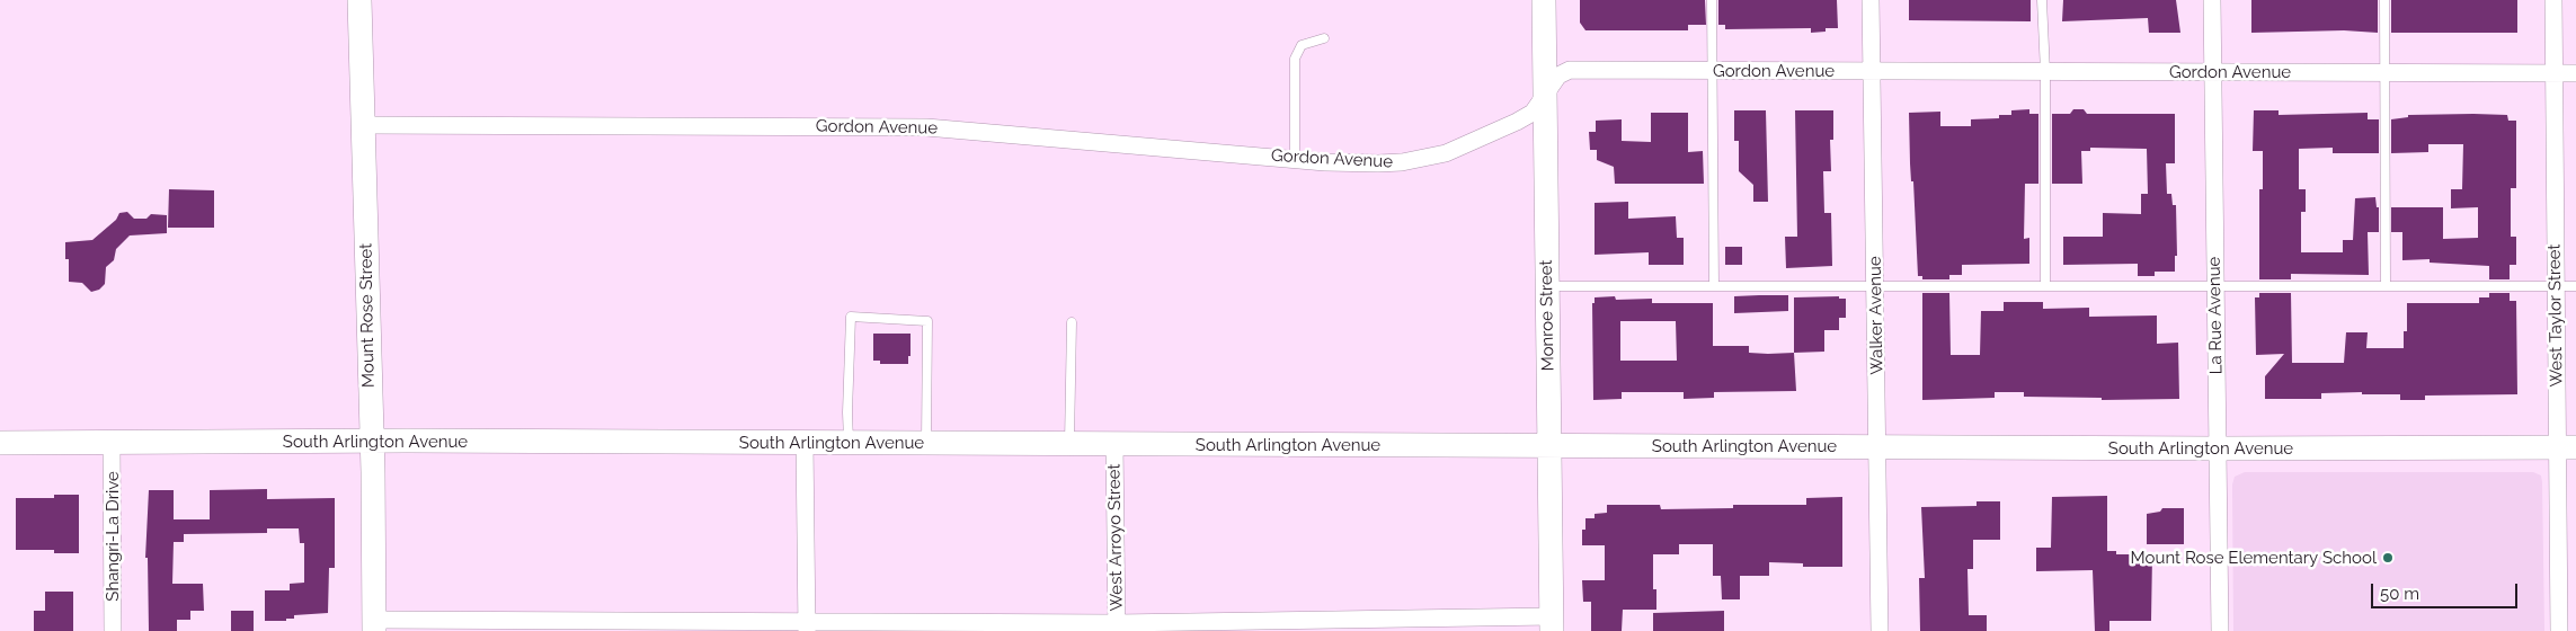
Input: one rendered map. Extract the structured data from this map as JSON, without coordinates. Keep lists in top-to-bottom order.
{
  "streets": {
    "main road": ["Mount Rose Street", "Monroe Street", "South Arlington Avenue"],
    "street": [
      "Gordon Avenue",
      "Walker Avenue",
      "La Rue Avenue",
      "West Taylor Street",
      "Shangri-La Drive",
      "West Arroyo Street"
    ]
  },
  "crossings": [
    ["Gordon Avenue", "Mount Rose Street"],
    ["Gordon Avenue", "Monroe Street"],
    ["Gordon Avenue", "Walker Avenue"],
    ["Gordon Avenue", "La Rue Avenue"],
    ["Gordon Avenue", "West Taylor Street"],
    ["Mount Rose Street", "South Arlington Avenue"],
    ["Monroe Street", "South Arlington Avenue"],
    ["Walker Avenue", "South Arlington Avenue"],
    ["La Rue Avenue", "South Arlington Avenue"],
    ["West Taylor Street", "South Arlington Avenue"],
    ["South Arlington Avenue", "Shangri-La Drive"],
    ["South Arlington Avenue", "West Arroyo Street"]
  ],
  "places": ["Mount Rose Elementary School"],
  "scale_bar": "50 m"
}
